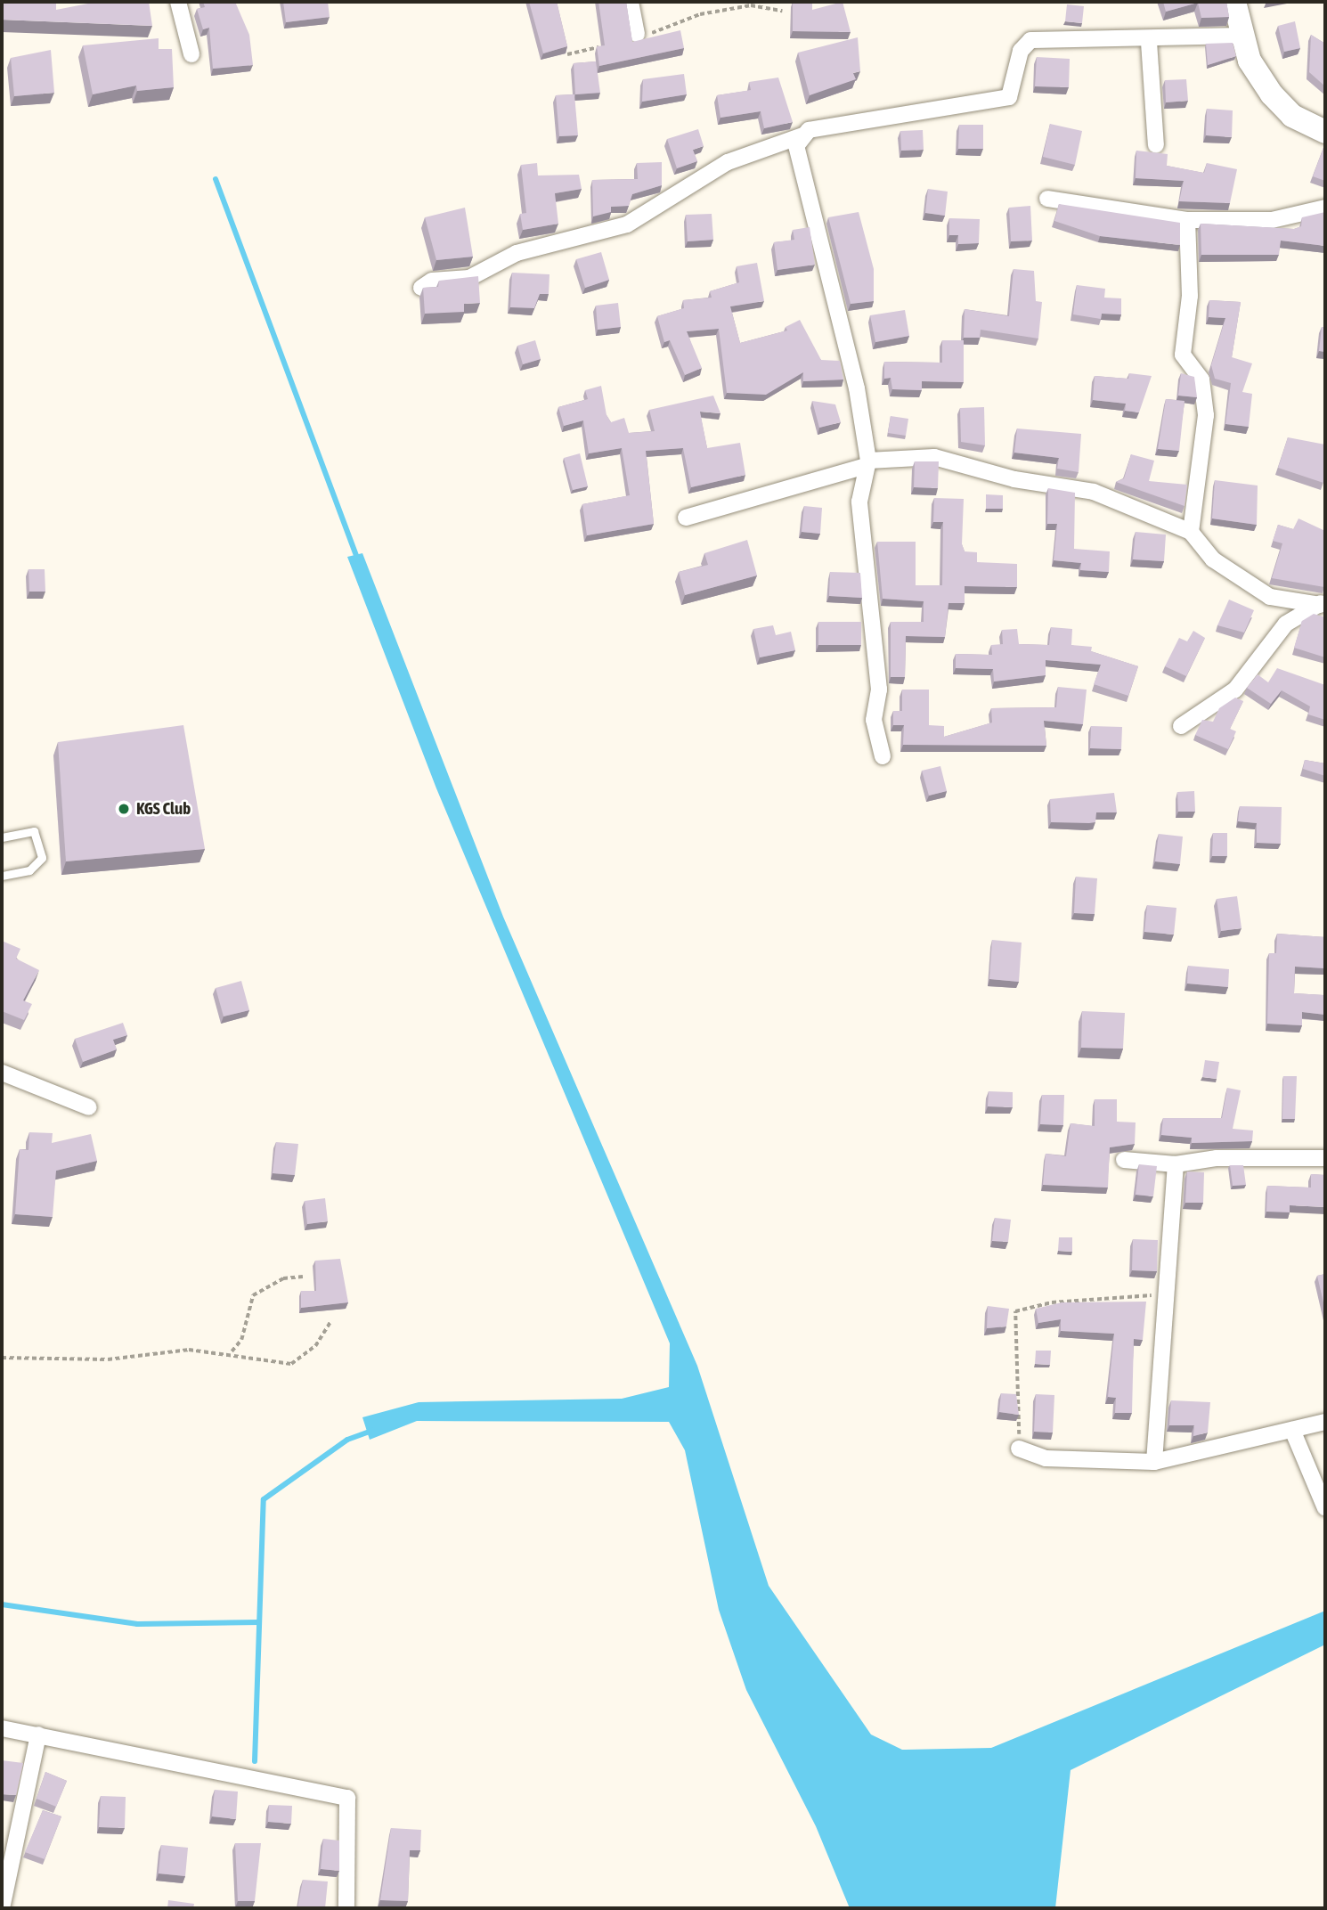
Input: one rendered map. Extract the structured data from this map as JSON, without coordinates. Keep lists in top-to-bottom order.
{
  "places": ["KGS Club"]
}
